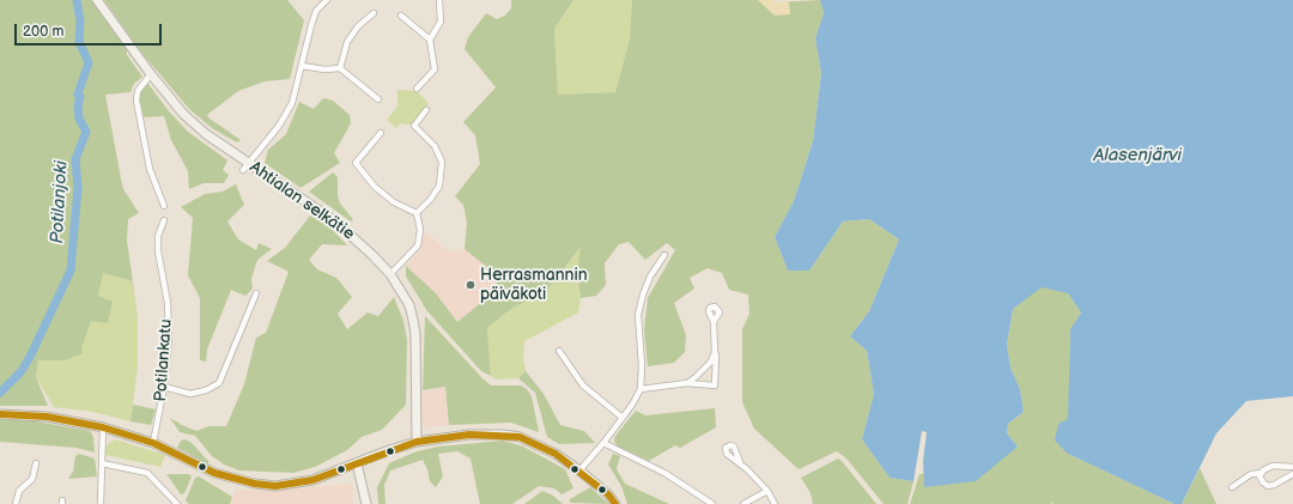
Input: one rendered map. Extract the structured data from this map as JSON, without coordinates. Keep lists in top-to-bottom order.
{
  "streets": {
    "main road": ["Ahtialan selkätie"],
    "street": ["Potilankatu"]
  },
  "water": ["Alasenjärvi", "Potilanjoki"],
  "places": ["Herrasmannin päiväkoti"],
  "scale_bar": "200 m"
}
